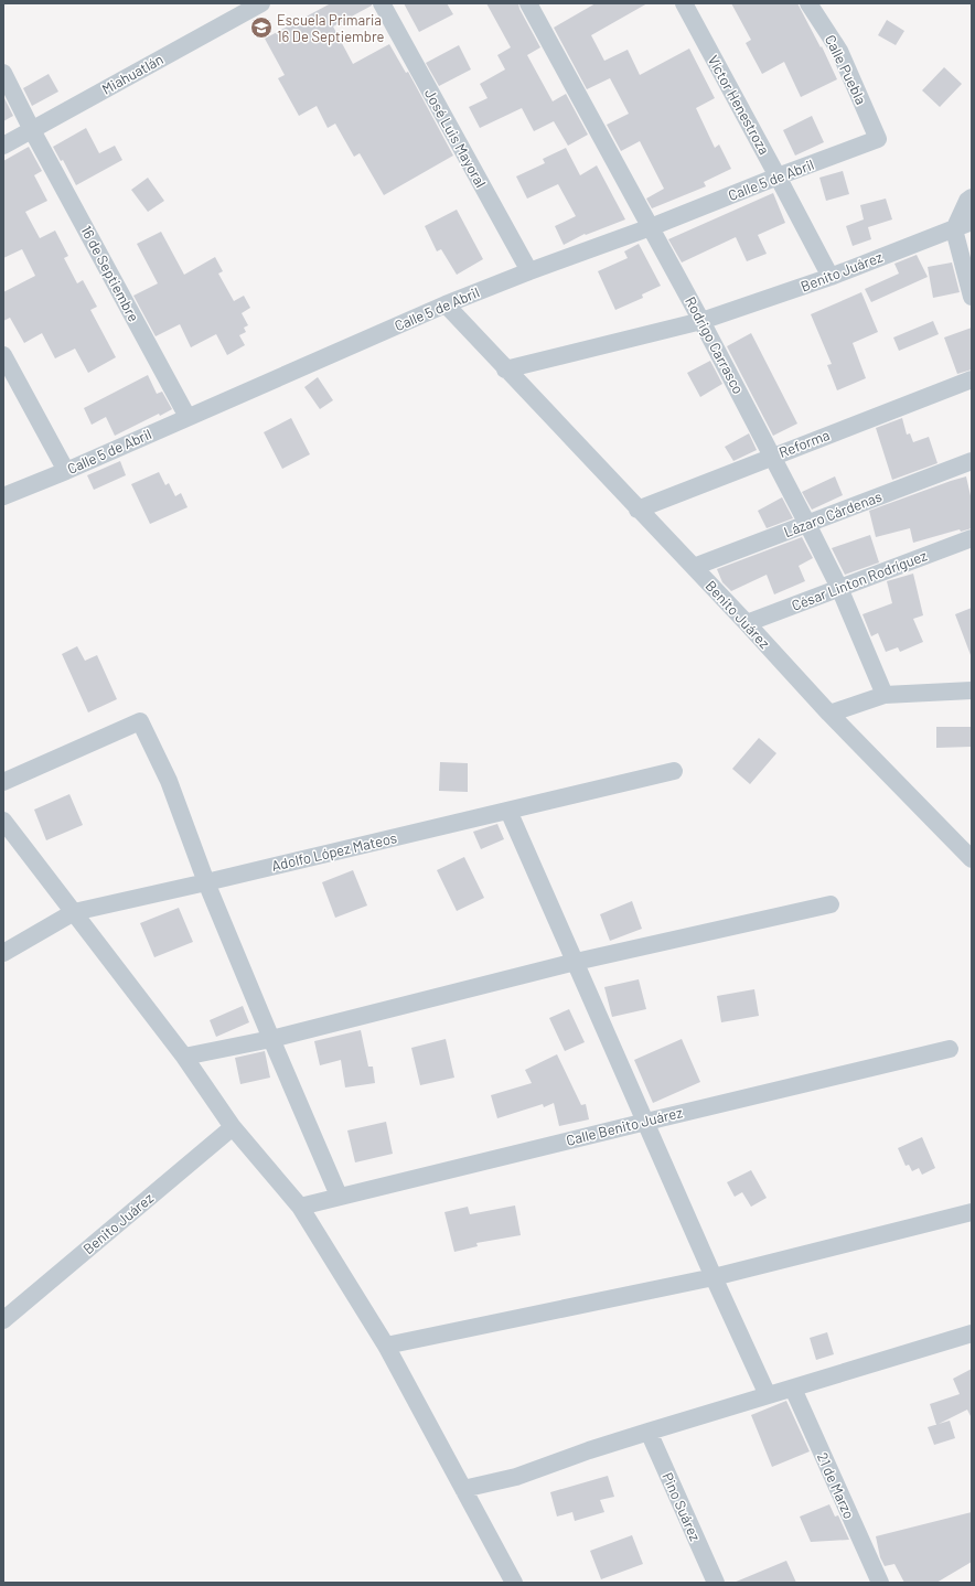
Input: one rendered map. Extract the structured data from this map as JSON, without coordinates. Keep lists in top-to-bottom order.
{
  "streets": {
    "street": [
      "Calle Puebla",
      "Miahuatlán",
      "Víctor Henestroza",
      "José Luis Mayoral",
      "Calle 5 de Abril",
      "Benito Juárez",
      "16 de Septiembre",
      "Rodrigo Carrasco",
      "Reforma",
      "Lázaro Cárdenas",
      "César Linton Rodríguez",
      "Adolfo López Mateos",
      "Calle Benito Juárez",
      "21 de Marzo",
      "Pino Suárez"
    ]
  },
  "crossings": [
    ["Calle Puebla", "Calle 5 de Abril"],
    ["Miahuatlán", "16 de Septiembre"],
    ["Víctor Henestroza", "Calle 5 de Abril"],
    ["Víctor Henestroza", "Benito Juárez"],
    ["José Luis Mayoral", "Calle 5 de Abril"],
    ["Calle 5 de Abril", "Benito Juárez"],
    ["Calle 5 de Abril", "16 de Septiembre"],
    ["Calle 5 de Abril", "Rodrigo Carrasco"],
    ["Benito Juárez", "Rodrigo Carrasco"],
    ["Benito Juárez", "Reforma"],
    ["Benito Juárez", "Lázaro Cárdenas"],
    ["Benito Juárez", "César Linton Rodríguez"],
    ["Rodrigo Carrasco", "Reforma"],
    ["Rodrigo Carrasco", "Lázaro Cárdenas"],
    ["Rodrigo Carrasco", "César Linton Rodríguez"]
  ],
  "places": {
    "school or university": ["Escuela Primaria 16 De Septiembre"]
  }
}
